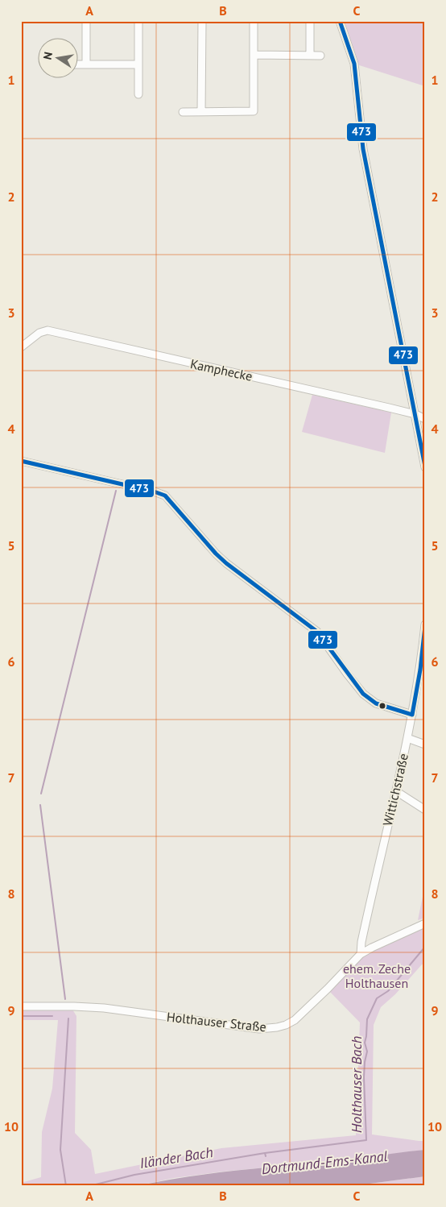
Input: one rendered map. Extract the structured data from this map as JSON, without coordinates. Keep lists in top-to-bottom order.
{
  "streets": {
    "street": ["Kamphecke", "Wittichstraße", "Holthauser Straße"]
  },
  "crossings": [
    ["Wittichstraße", "Holthauser Straße"]
  ],
  "water": ["Holthauser Bach", "Iländer Bach", "Dortmund-Ems-Kanal"],
  "parks": ["ehem. Zeche Holthausen"],
  "lines": ["transit line 473"],
  "north": "left",
  "grid": {
    "columns": ["A", "B", "C"],
    "rows": [
      "1",
      "2",
      "3",
      "4",
      "5",
      "6",
      "7",
      "8",
      "9",
      "10"
    ]
  }
}
